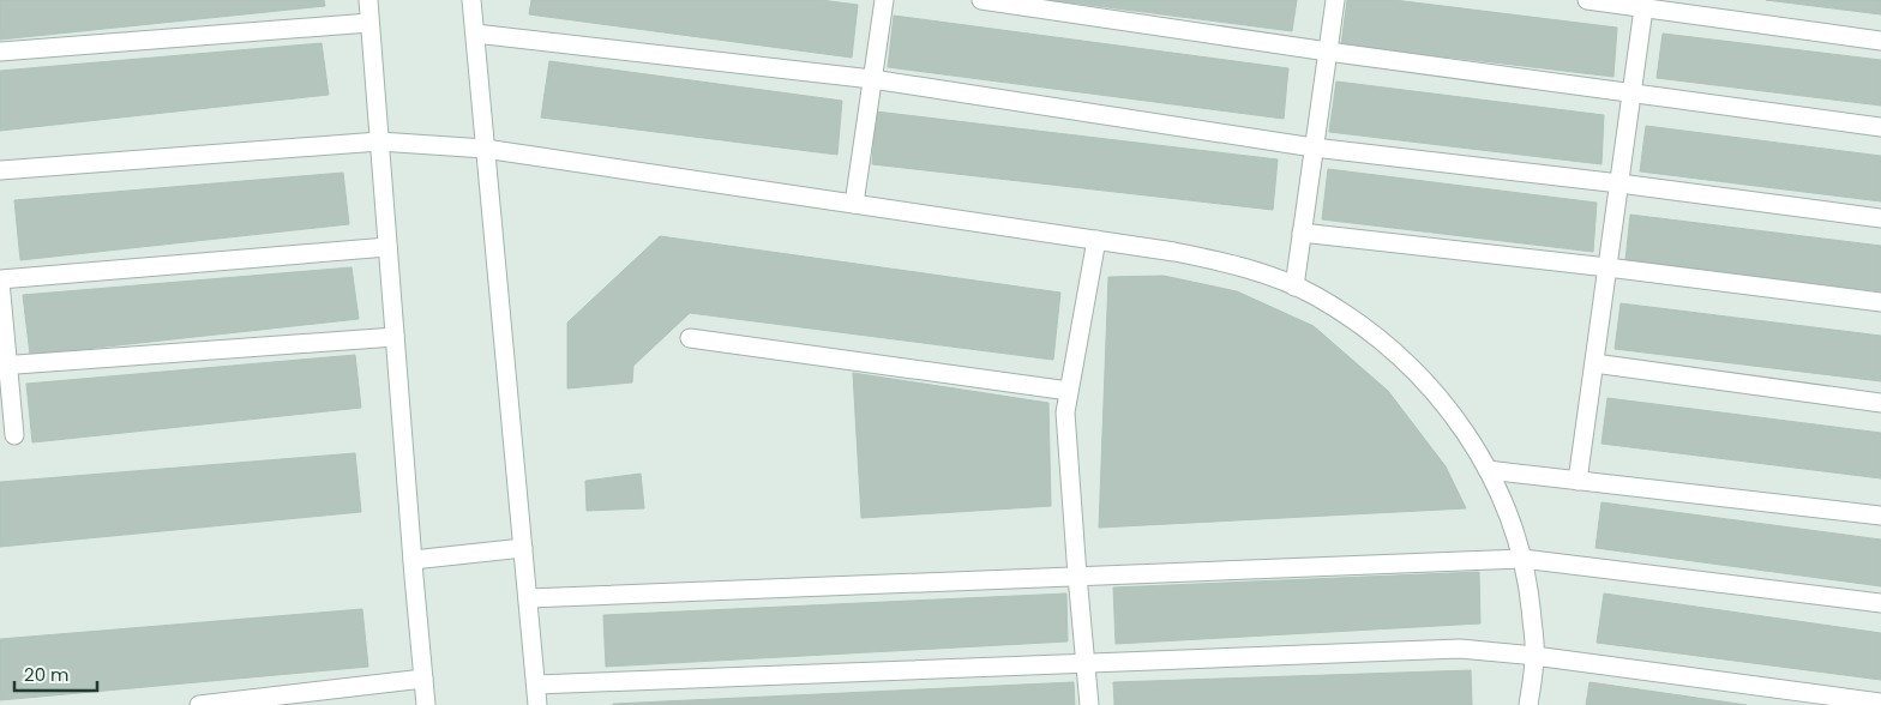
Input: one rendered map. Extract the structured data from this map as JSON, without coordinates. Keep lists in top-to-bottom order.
{
  "scale_bar": "20 m"
}
